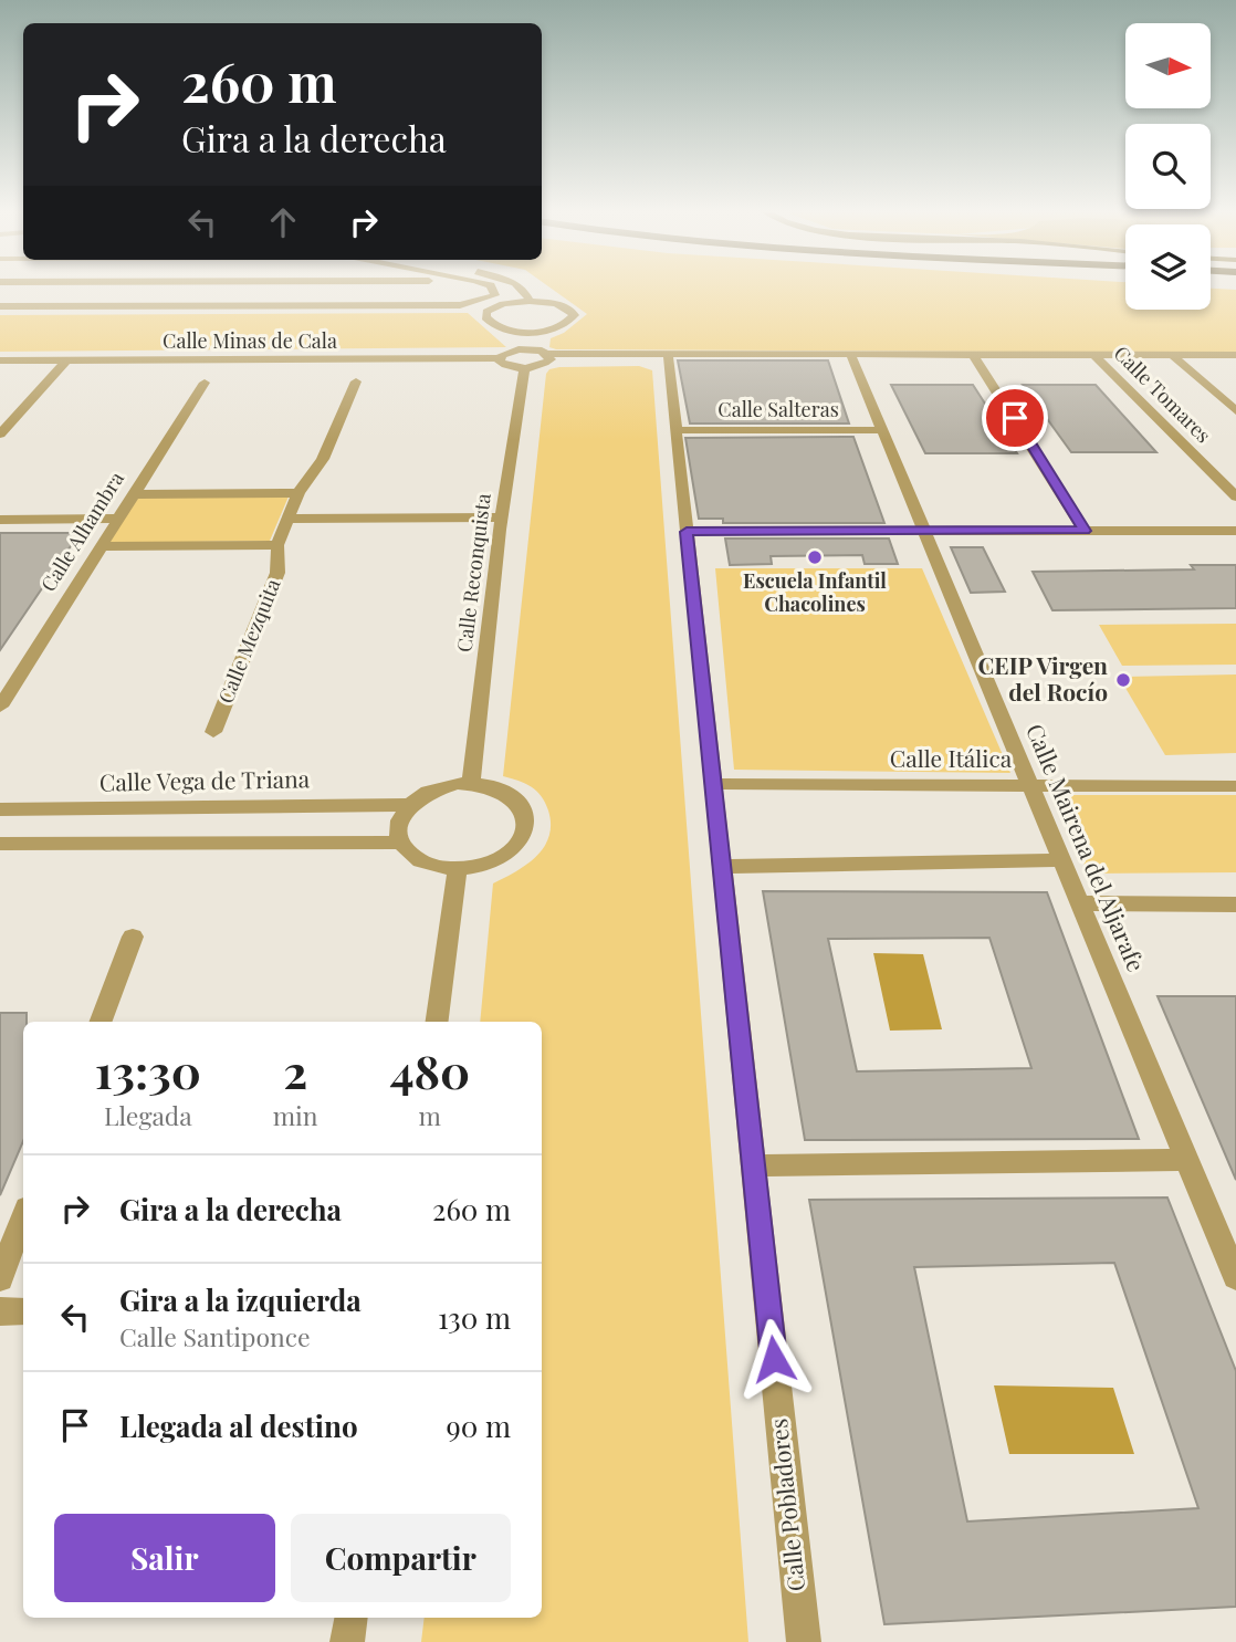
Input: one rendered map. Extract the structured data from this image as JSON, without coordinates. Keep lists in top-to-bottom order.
{
  "streets": {
    "street": [
      "Calle Minas de Cala",
      "Calle Tomares",
      "Calle Salteras",
      "Calle Alhambra",
      "Calle Reconquista",
      "Calle Mezquita",
      "Calle Itálica",
      "Calle Vega de Triana",
      "Calle Mairena del Aljarafe",
      "Calle Pobladores"
    ]
  },
  "crossings": [
    ["Calle Salteras", "Calle Mairena del Aljarafe"],
    ["Calle Salteras", "Calle Pobladores"],
    ["Calle Reconquista", "Calle Vega de Triana"],
    ["Calle Itálica", "Calle Mairena del Aljarafe"],
    ["Calle Itálica", "Calle Pobladores"]
  ],
  "places": ["Escuela Infantil Chacolines", "CEIP Virgen del Rocío"],
  "north": "right",
  "page": {
    "turn": ["260 m", "Gira a la derecha"],
    "eta": [
      "13:30",
      "Llegada",
      "2",
      "min",
      "480",
      "m"
    ],
    "list": [
      {
        "name": "Gira a la derecha",
        "value": "260 m"
      },
      {
        "name": "Gira a la izquierda",
        "note": "Calle Santiponce",
        "value": "130 m"
      },
      {
        "name": "Llegada al destino",
        "value": "90 m"
      }
    ],
    "buttons": ["Salir", "Compartir"]
  }
}
